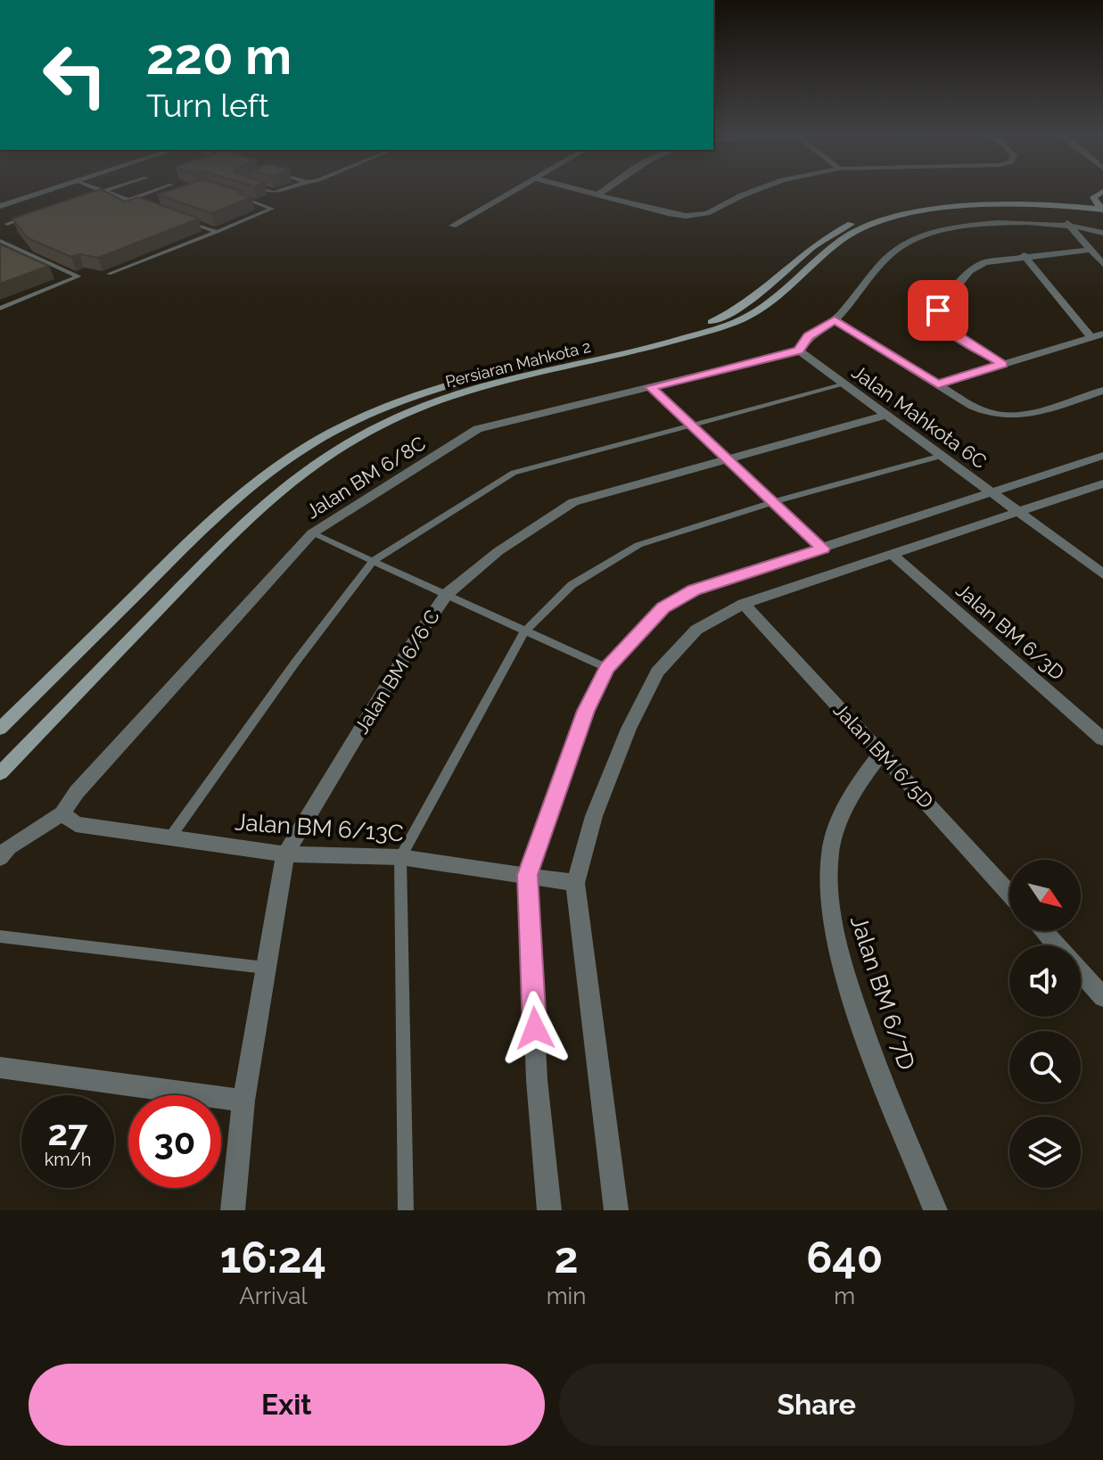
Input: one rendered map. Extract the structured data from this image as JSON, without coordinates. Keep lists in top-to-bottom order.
{
  "streets": {
    "main road": ["Persiaran Mahkota 2"],
    "street": [
      "Jalan Mahkota 6C",
      "Jalan BM 6/8C",
      "Jalan BM 6/3D",
      "Jalan BM 6/6 C",
      "Jalan BM 6/5D",
      "Jalan BM 6/13C",
      "Jalan BM 6/7D"
    ]
  },
  "crossings": [
    ["Jalan Mahkota 6C", "Jalan BM 6/8C"],
    ["Jalan Mahkota 6C", "Jalan BM 6/6 C"],
    ["Jalan BM 6/8C", "Jalan BM 6/13C"],
    ["Jalan BM 6/6 C", "Jalan BM 6/13C"],
    ["Jalan BM 6/5D", "Jalan BM 6/7D"]
  ],
  "north": "bottom right",
  "page": {
    "turn": ["220 m", "Turn left"],
    "speed": "27 km/h",
    "limit": "30",
    "eta": [
      "16:24",
      "Arrival",
      "2",
      "min",
      "640",
      "m"
    ],
    "buttons": ["Exit", "Share"]
  }
}
